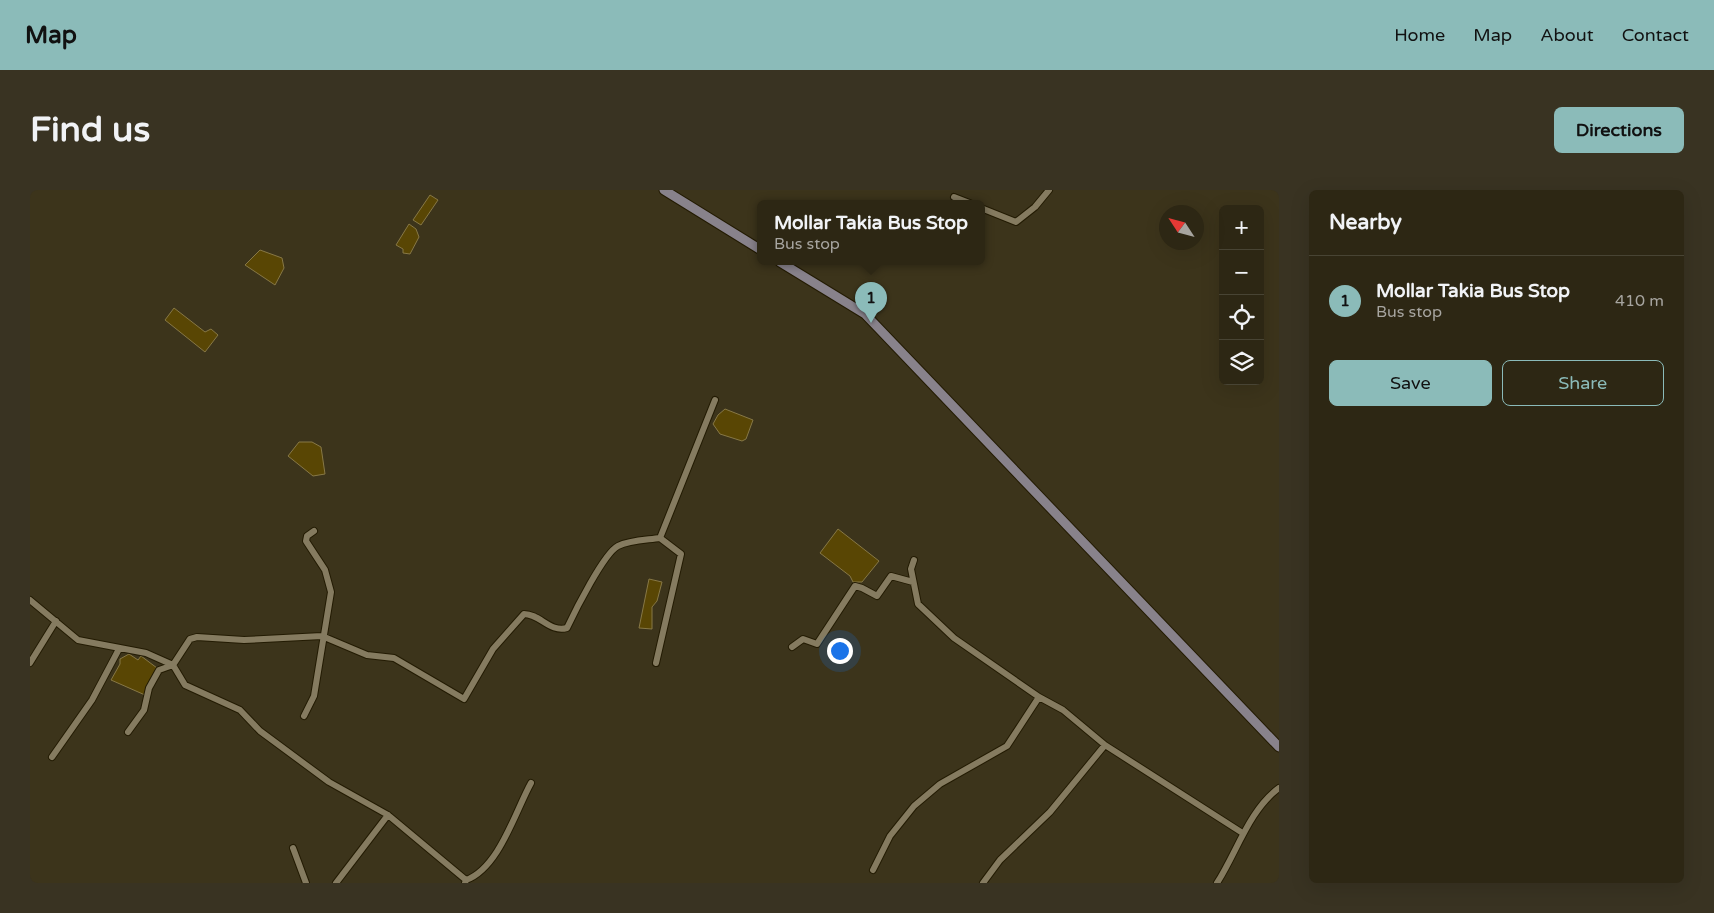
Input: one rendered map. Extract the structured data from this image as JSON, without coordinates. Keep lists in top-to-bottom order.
{
  "north": "top left",
  "page": {
    "header": "Map",
    "nav": [
      "Home",
      "Map",
      "About",
      "Contact"
    ],
    "buttons": [
      "Directions",
      ["Save", "Share"]
    ],
    "title": "Find us",
    "heading": "Nearby",
    "popup": ["Mollar Takia Bus Stop", "Bus stop"],
    "map_buttons": ["+", "−"],
    "list": [
      {
        "mark": "1",
        "name": "Mollar Takia Bus Stop",
        "note": "Bus stop",
        "value": "410 m"
      }
    ],
    "pins": "1"
  }
}
